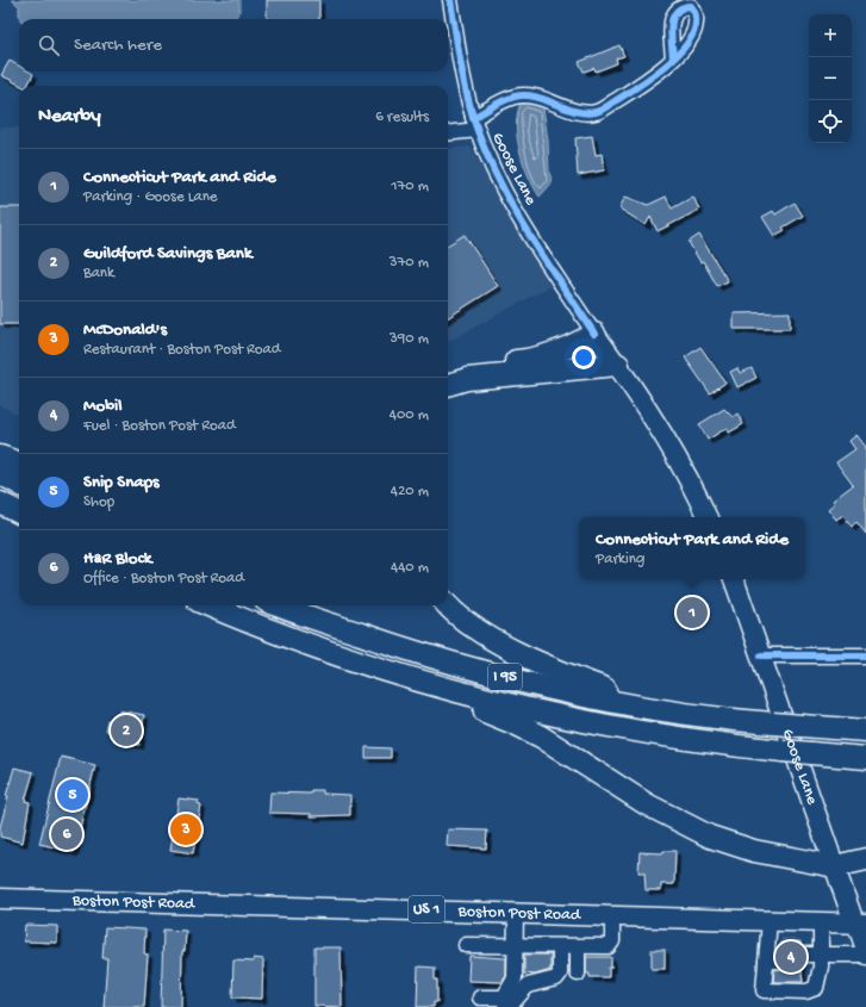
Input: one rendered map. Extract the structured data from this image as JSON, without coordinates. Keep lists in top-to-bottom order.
{
  "streets": {
    "highway": ["I 95"],
    "main road": ["Goose Lane", "Boston Post Road", "US 1"]
  },
  "crossings": [
    ["Goose Lane", "Boston Post Road"]
  ],
  "page": {
    "map_buttons": ["+", "−"],
    "search": "Search here",
    "heading": ["Nearby", "6 results"],
    "list": [
      {
        "mark": "1",
        "name": "Connecticut Park and Ride",
        "note": "Parking · Goose Lane",
        "value": "170 m"
      },
      {
        "mark": "2",
        "name": "Guildford Savings Bank",
        "note": "Bank",
        "value": "370 m"
      },
      {
        "mark": "3",
        "name": "McDonald's",
        "note": "Restaurant · Boston Post Road",
        "value": "390 m"
      },
      {
        "mark": "4",
        "name": "Mobil",
        "note": "Fuel · Boston Post Road",
        "value": "400 m"
      },
      {
        "mark": "5",
        "name": "Snip Snaps",
        "note": "Shop",
        "value": "420 m"
      },
      {
        "mark": "6",
        "name": "H&R Block",
        "note": "Office · Boston Post Road",
        "value": "440 m"
      }
    ],
    "popup": ["Connecticut Park and Ride", "Parking"],
    "pins": [
      "1",
      "2",
      "5",
      "3",
      "6",
      "4"
    ]
  }
}
